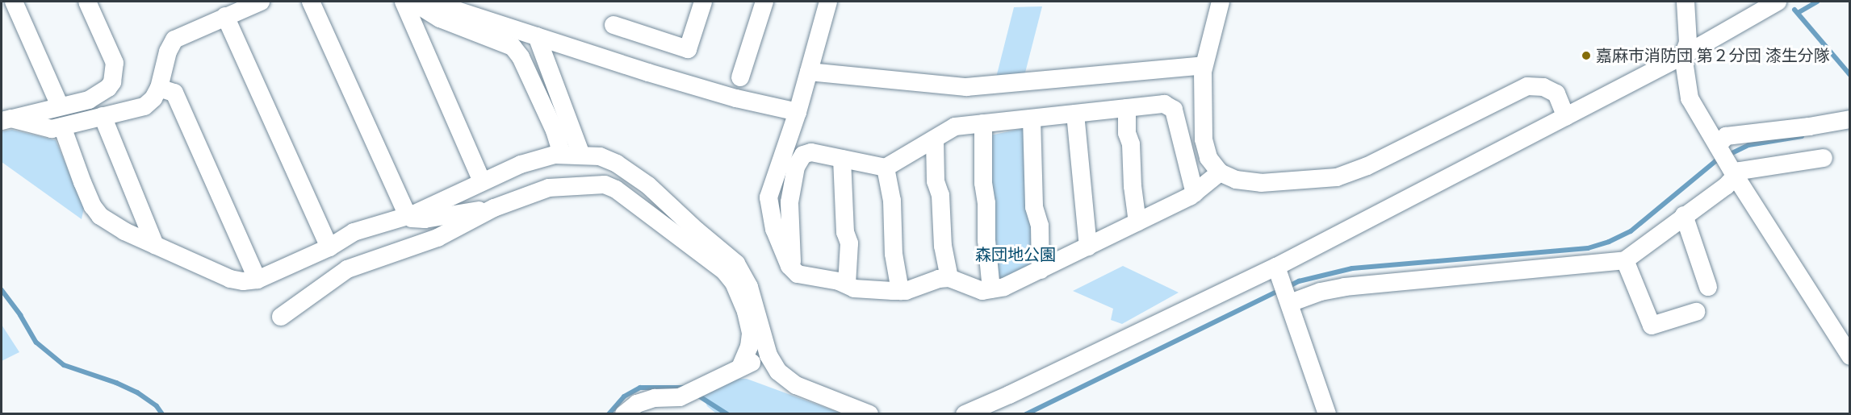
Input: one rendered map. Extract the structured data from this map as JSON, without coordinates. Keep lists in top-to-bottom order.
{
  "parks": ["森団地公園"],
  "places": ["嘉麻市消防団 第２分団 漆生分隊"]
}
